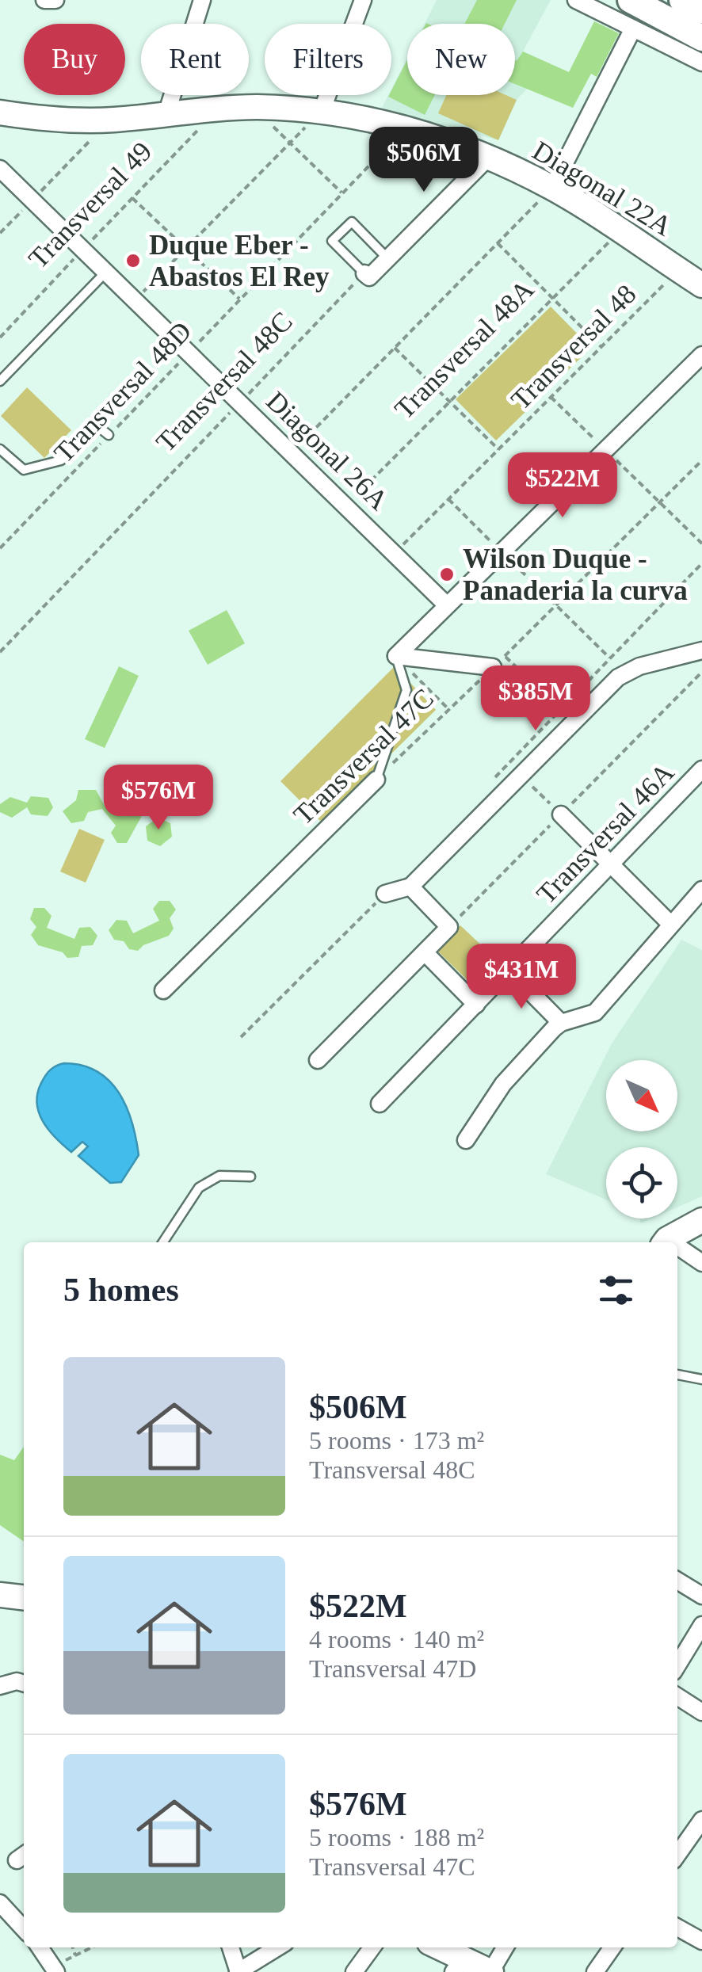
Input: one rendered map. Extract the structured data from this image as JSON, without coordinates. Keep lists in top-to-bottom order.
{
  "streets": {
    "street": [
      "Diagonal 22A",
      "Diagonal 26A",
      "Transversal 47C",
      "Transversal 46A"
    ],
    "path": [
      "Transversal 49",
      "Transversal 48",
      "Transversal 48A",
      "Transversal 48C",
      "Transversal 48D"
    ]
  },
  "crossings": [
    ["Diagonal 22A", "Transversal 49"],
    ["Diagonal 22A", "Transversal 48"],
    ["Diagonal 22A", "Transversal 48A"],
    ["Diagonal 22A", "Transversal 48D"],
    ["Transversal 49", "Diagonal 26A"],
    ["Transversal 48", "Diagonal 26A"],
    ["Transversal 48A", "Diagonal 26A"],
    ["Transversal 48C", "Diagonal 26A"],
    ["Transversal 48D", "Diagonal 26A"]
  ],
  "places": ["Duque Eber - Abastos El Rey", "Wilson Duque - Panaderia la curva"],
  "north": "bottom right",
  "page": {
    "chip": [
      "Buy",
      "Rent",
      "Filters",
      "New"
    ],
    "price": [
      "$506M",
      "$522M",
      "$385M",
      "$576M",
      "$431M"
    ],
    "heading": "5 homes",
    "list": [
      {
        "name": "$506M",
        "note": "5 rooms · 173 m² · Transversal 48C"
      },
      {
        "name": "$522M",
        "note": "4 rooms · 140 m² · Transversal 47D"
      },
      {
        "name": "$576M",
        "note": "5 rooms · 188 m² · Transversal 47C"
      }
    ]
  }
}
